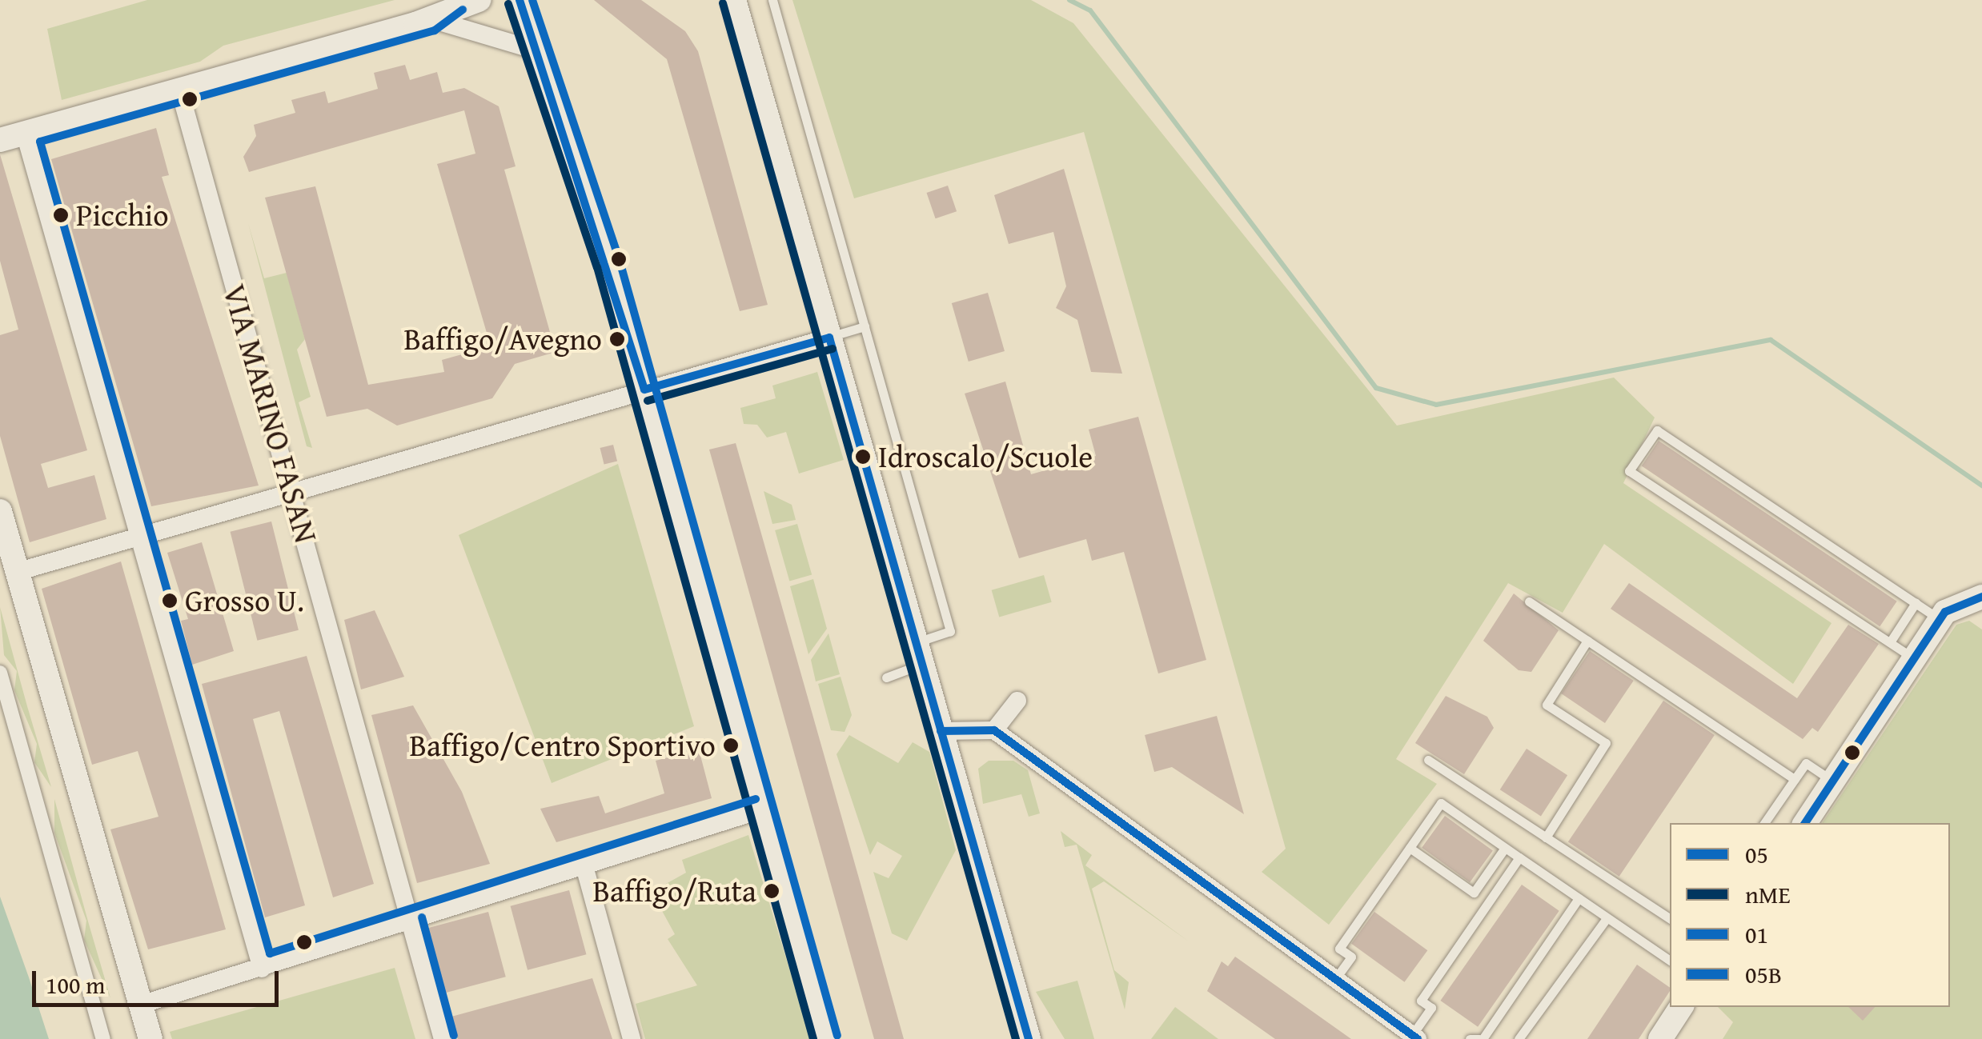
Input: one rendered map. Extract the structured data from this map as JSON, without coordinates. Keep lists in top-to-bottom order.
{
  "streets": {
    "street": ["VIA MARINO FASAN"]
  },
  "places": [
    "Picchio",
    "Baffigo/Avegno",
    "Idroscalo/Scuole",
    "Grosso U.",
    "Baffigo/Centro Sportivo",
    "Baffigo/Ruta"
  ],
  "lines": [
    "transit line 05",
    "transit line 01",
    "transit line nME",
    "transit line 05B"
  ],
  "legend": [
    "05",
    "nME",
    "01",
    "05B"
  ],
  "scale_bar": "100 m"
}
